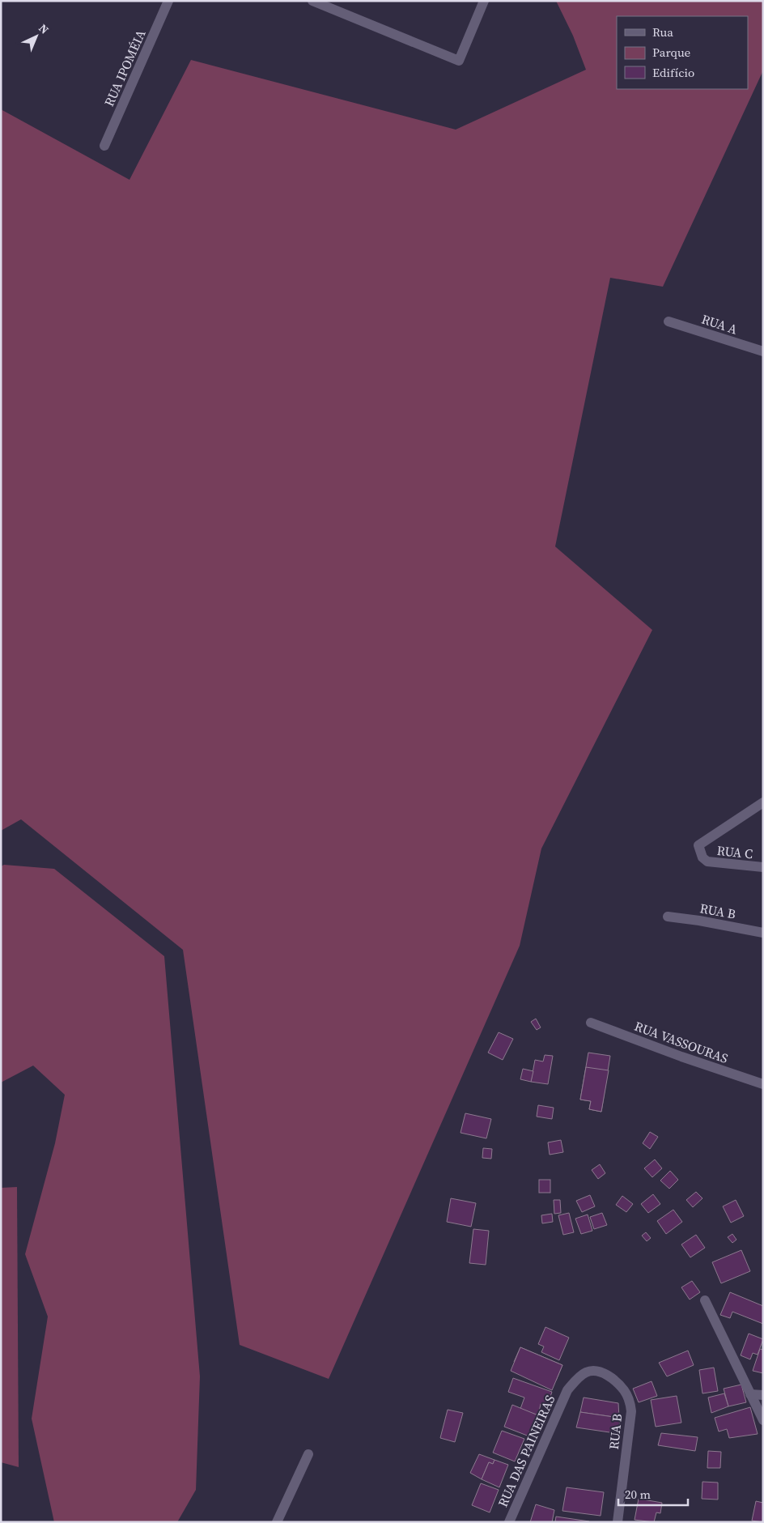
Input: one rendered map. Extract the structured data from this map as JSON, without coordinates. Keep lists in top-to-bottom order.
{
  "streets": {
    "street": [
      "RUA IPOMÉIA",
      "RUA A",
      "RUA C",
      "RUA B",
      "RUA VASSOURAS",
      "RUA DAS PAINEIRAS"
    ]
  },
  "crossings": [
    ["RUA B", "RUA DAS PAINEIRAS"]
  ],
  "legend": ["Rua", "Parque", "Edifício"],
  "scale_bar": "20 m",
  "north": "top right"
}
